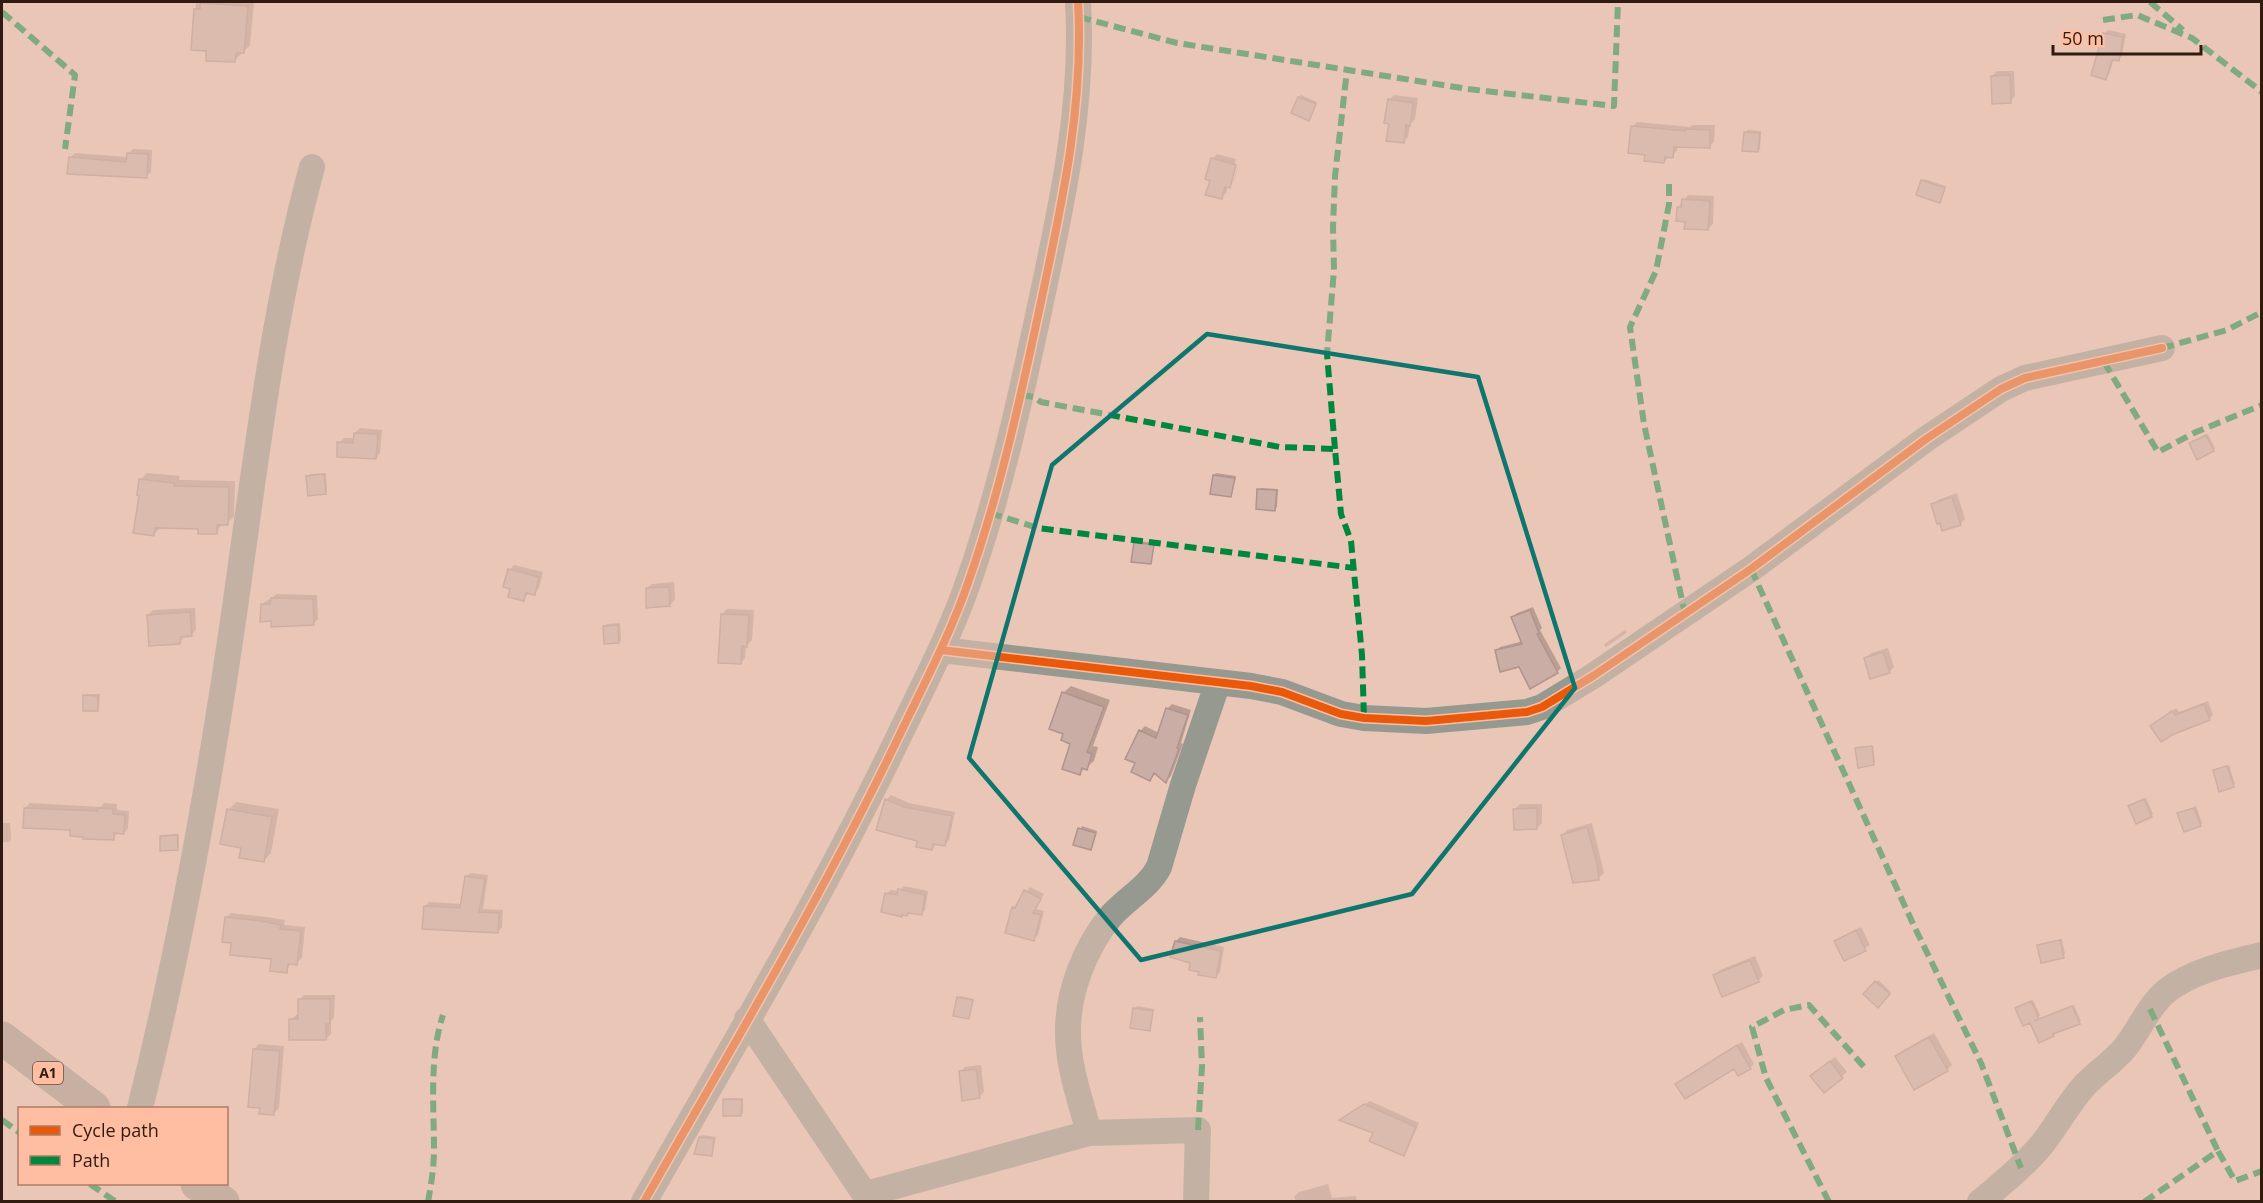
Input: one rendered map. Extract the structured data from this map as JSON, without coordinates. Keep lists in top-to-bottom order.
{
  "streets": {
    "highway": ["A1"]
  },
  "legend": ["Cycle path", "Path"],
  "scale_bar": "50 m"
}
